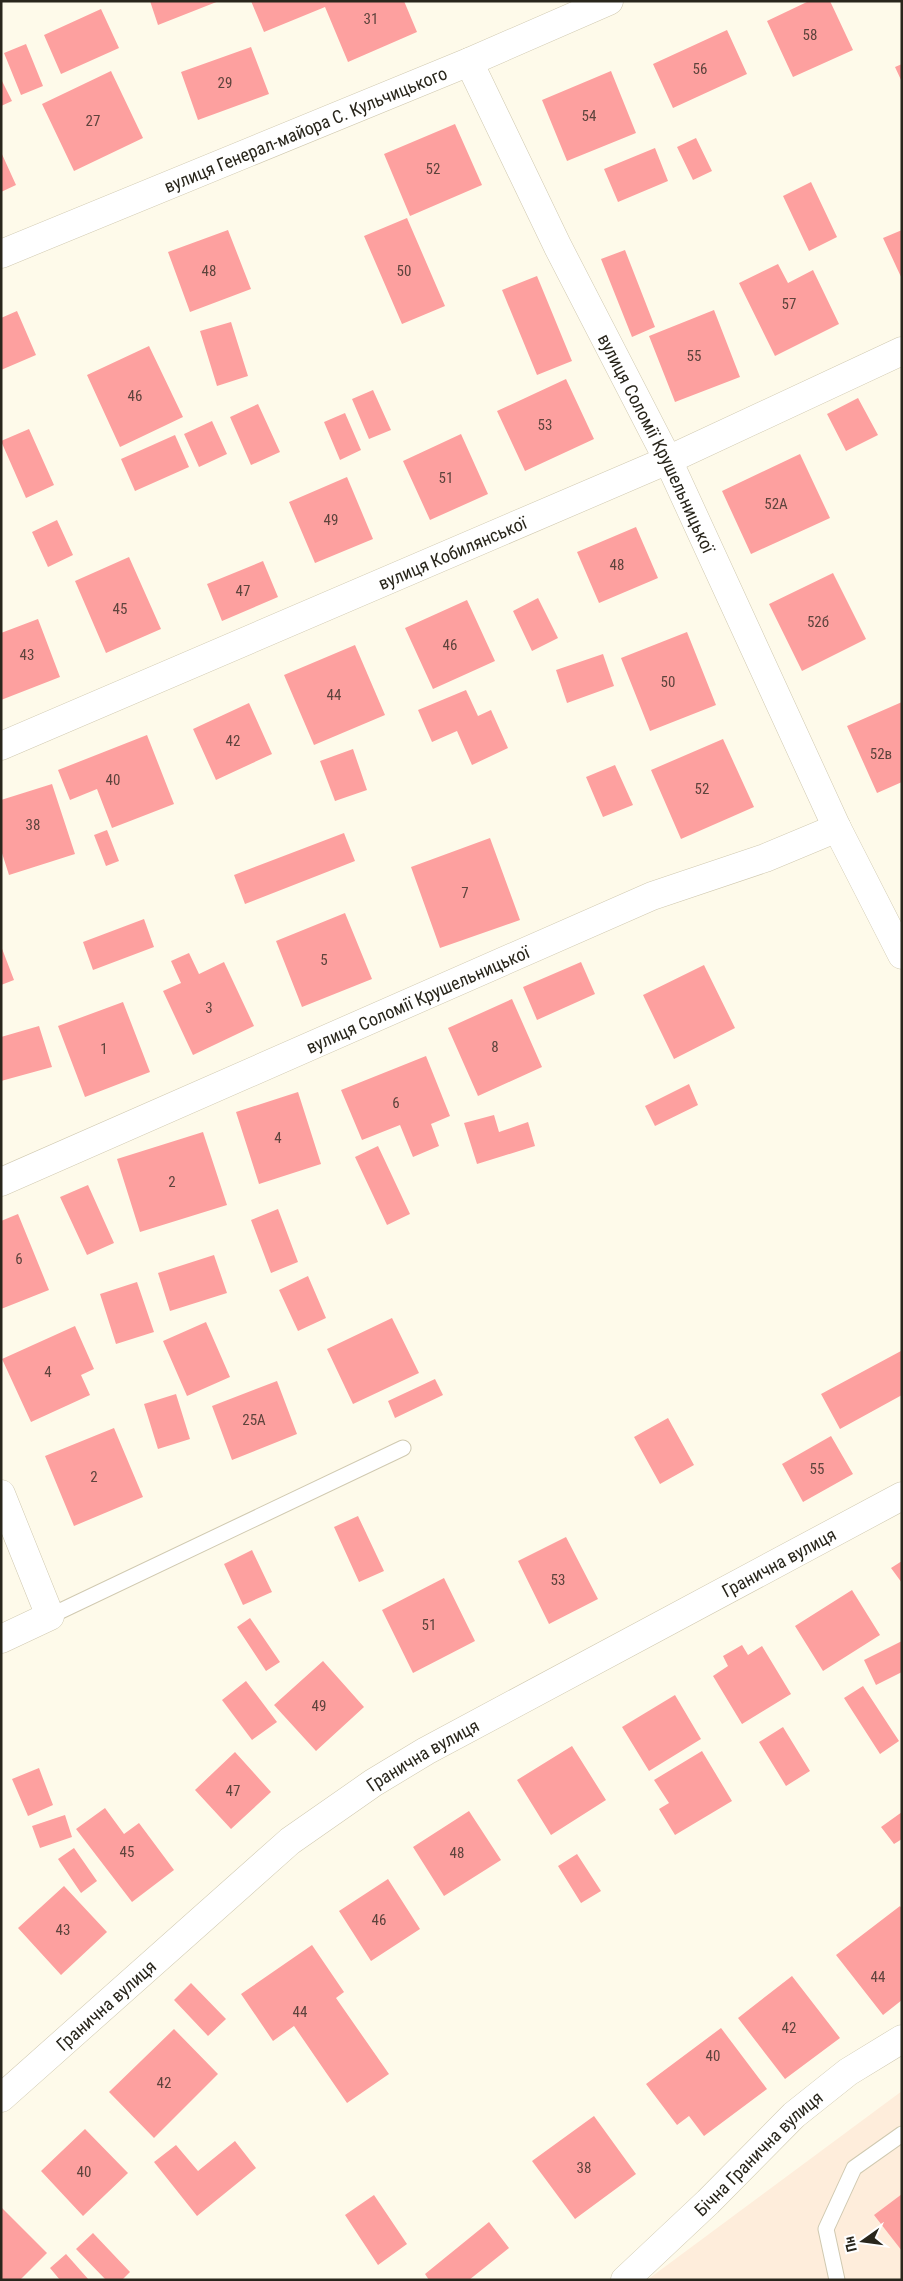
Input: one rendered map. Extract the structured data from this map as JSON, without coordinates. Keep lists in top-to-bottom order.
{
  "streets": {
    "street": [
      "вулиця Генерал-майора С. Кульчицького",
      "вулиця Соломії Крушельницької",
      "вулиця Кобилянської",
      "Гранична вулиця",
      "Бічна Гранична вулиця"
    ]
  },
  "crossings": [
    ["вулиця Генерал-майора С. Кульчицького", "вулиця Соломії Крушельницької"],
    ["вулиця Соломії Крушельницької", "вулиця Кобилянської"]
  ],
  "house_numbers": [
    "31",
    "58",
    "56",
    "29",
    "54",
    "27",
    "52",
    "48",
    "50",
    "57",
    "55",
    "46",
    "53",
    "51",
    "52А",
    "49",
    "48",
    "47",
    "45",
    "52б",
    "46",
    "43",
    "50",
    "44",
    "42",
    "52в",
    "40",
    "52",
    "38",
    "7",
    "5",
    "3",
    "8",
    "1",
    "6",
    "4",
    "2",
    "6",
    "4",
    "25А",
    "55",
    "2",
    "53",
    "51",
    "49",
    "47",
    "45",
    "48",
    "46",
    "43",
    "44",
    "44",
    "42",
    "40",
    "42",
    "38",
    "40"
  ],
  "north": "left"
}
